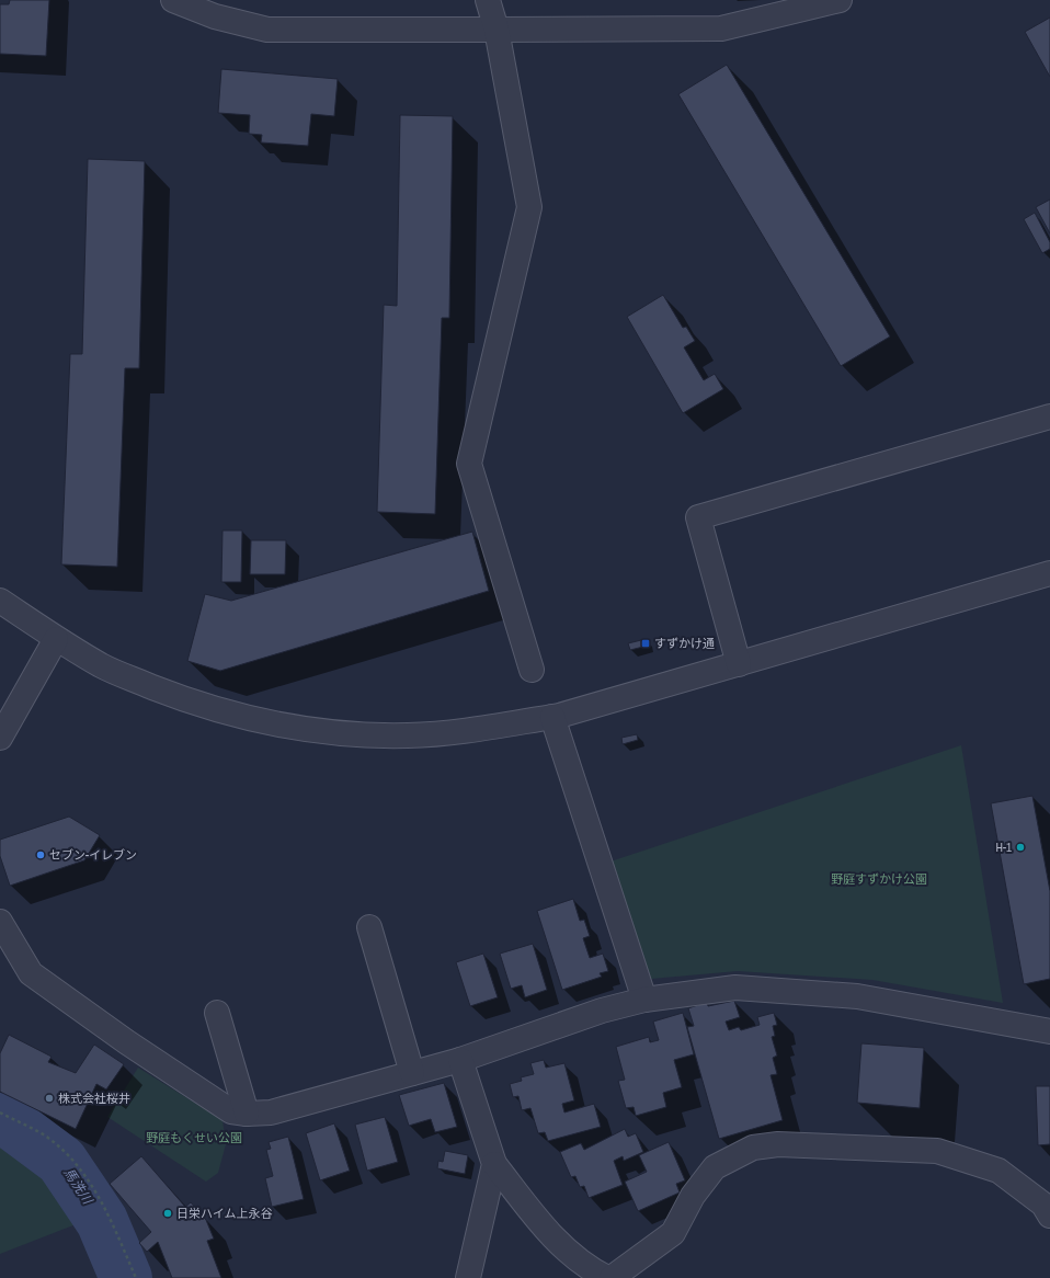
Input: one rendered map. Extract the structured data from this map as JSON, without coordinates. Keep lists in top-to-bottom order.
{
  "water": ["馬洗川"],
  "parks": ["野庭すずかけ公園", "野庭もくせい公園"],
  "places": {
    "transit": ["すずかけ通"],
    "other": [
      "H-1",
      "セブン-イレブン",
      "株式会社桜井",
      "日栄ハイム上永谷"
    ]
  }
}
